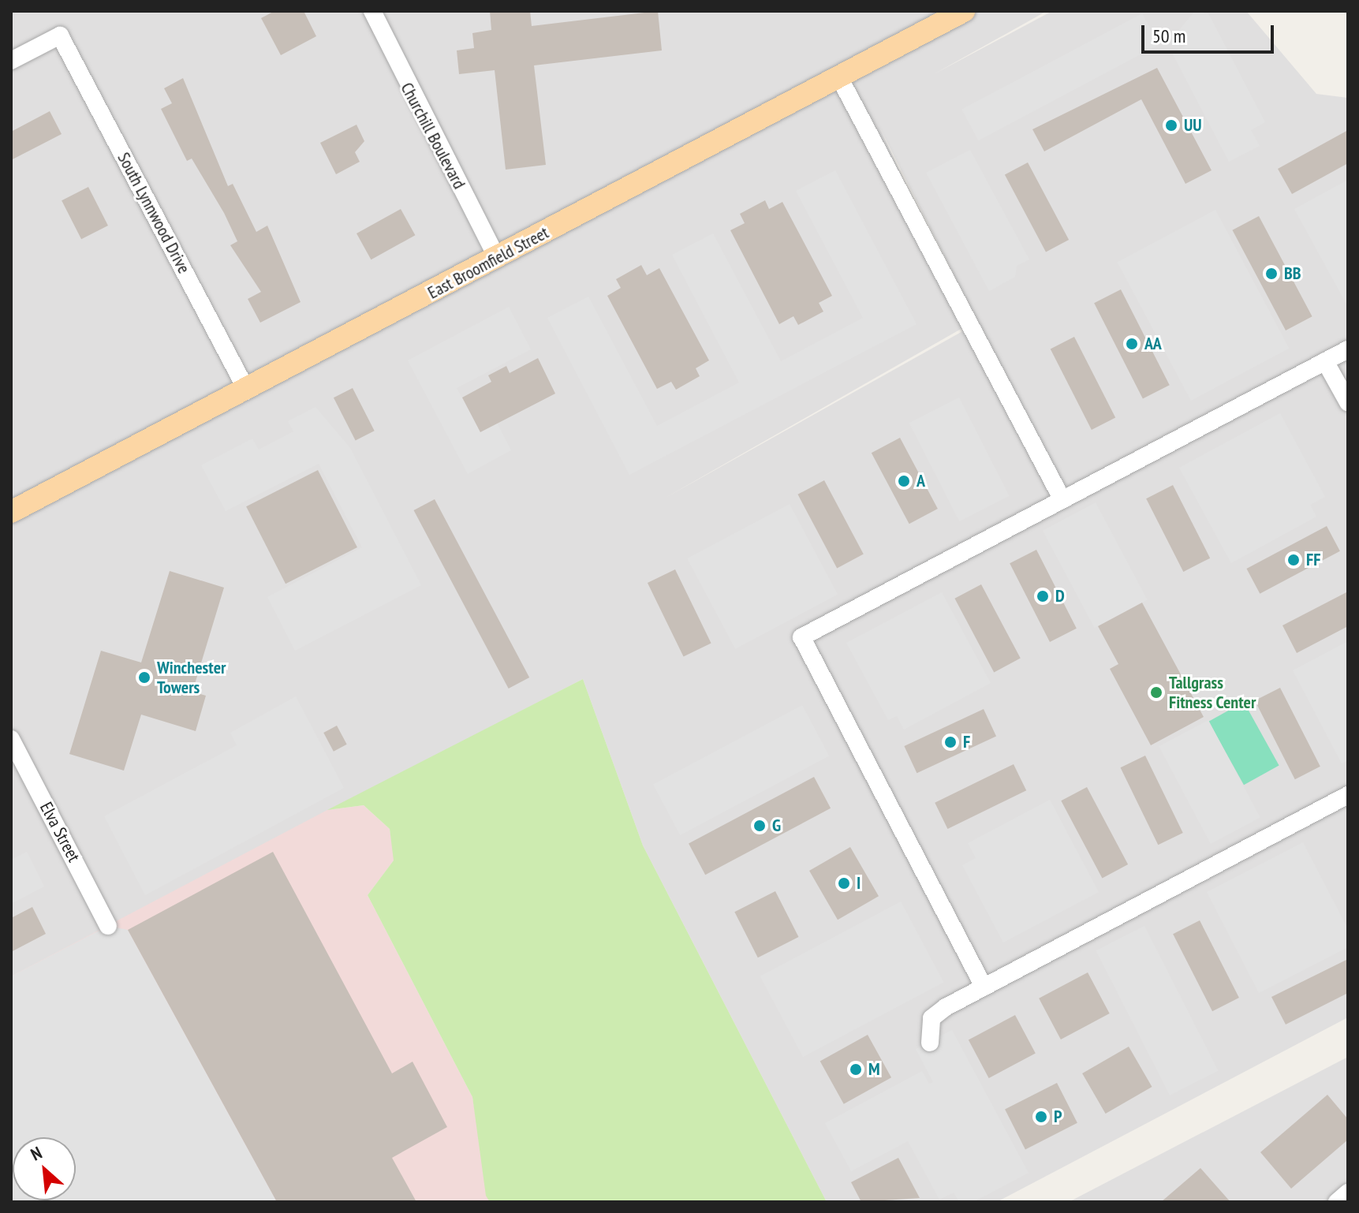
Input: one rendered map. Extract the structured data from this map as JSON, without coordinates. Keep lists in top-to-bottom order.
{
  "streets": {
    "main road": ["East Broomfield Street"],
    "street": ["Churchill Boulevard", "South Lynnwood Drive", "Elva Street"]
  },
  "crossings": [
    ["Churchill Boulevard", "East Broomfield Street"],
    ["South Lynnwood Drive", "East Broomfield Street"]
  ],
  "places": [
    "UU",
    "BB",
    "AA",
    "A",
    "FF",
    "D",
    "Winchester Towers",
    "Tallgrass Fitness Center",
    "F",
    "G",
    "I",
    "M",
    "P"
  ],
  "scale_bar": "50 m",
  "north": "top left"
}
